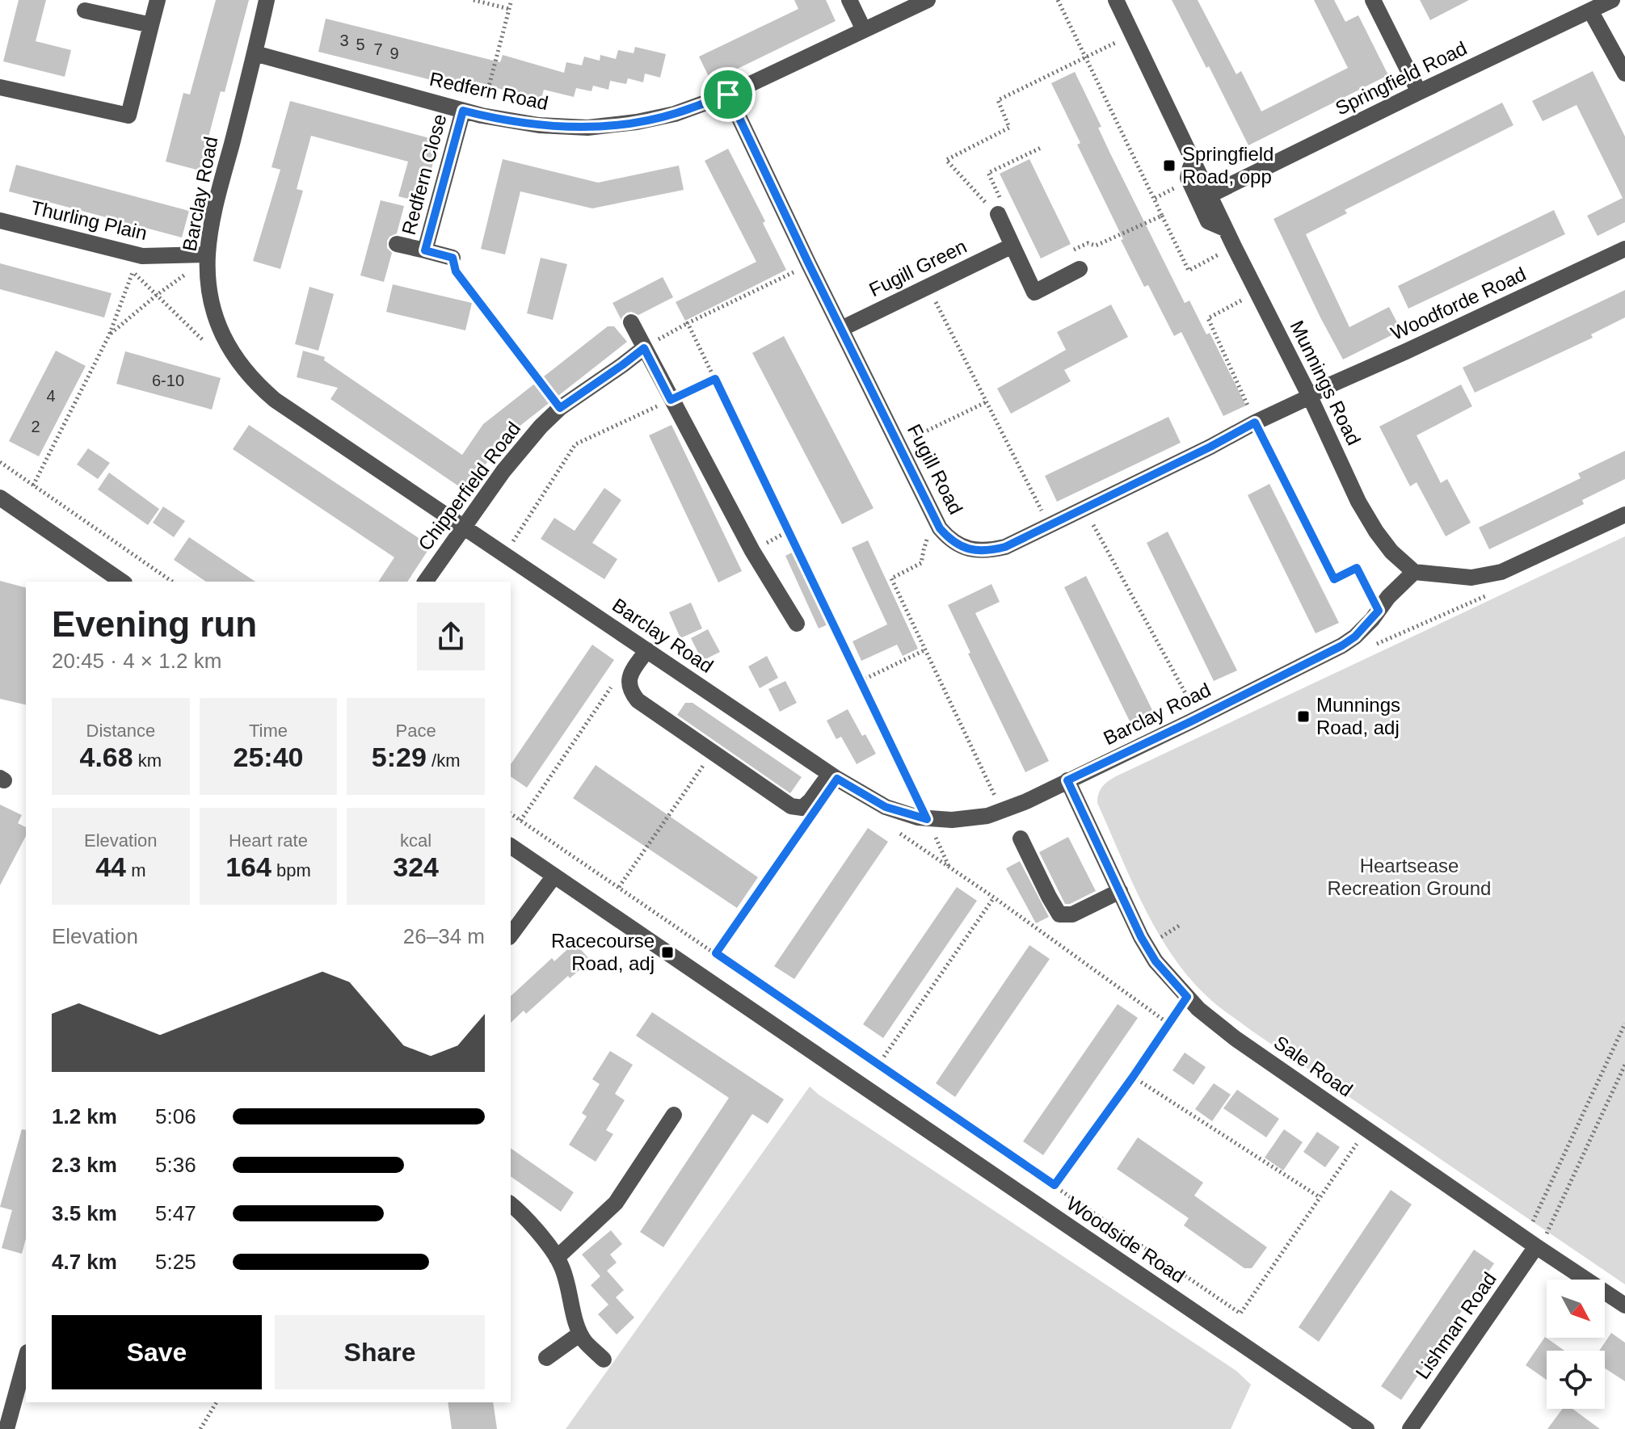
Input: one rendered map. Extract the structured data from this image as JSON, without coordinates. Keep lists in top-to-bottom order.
{
  "streets": {
    "street": [
      "Springfield Road",
      "Redfern Road",
      "Redfern Close",
      "Barclay Road",
      "Thurling Plain",
      "Fugill Green",
      "Woodforde Road",
      "Munnings Road",
      "Fugill Road",
      "Chipperfield Road",
      "Sale Road",
      "Woodside Road",
      "Lishman Road"
    ]
  },
  "crossings": [
    ["Springfield Road", "Munnings Road"],
    ["Redfern Road", "Redfern Close"],
    ["Redfern Road", "Barclay Road"],
    ["Redfern Road", "Fugill Road"],
    ["Barclay Road", "Thurling Plain"],
    ["Barclay Road", "Munnings Road"],
    ["Barclay Road", "Chipperfield Road"],
    ["Barclay Road", "Sale Road"],
    ["Fugill Green", "Fugill Road"],
    ["Woodforde Road", "Munnings Road"],
    ["Woodforde Road", "Fugill Road"],
    ["Munnings Road", "Fugill Road"],
    ["Sale Road", "Lishman Road"]
  ],
  "parks": ["Heartsease Recreation Ground"],
  "places": {
    "transit": ["Springfield Road, opp", "Munnings Road, adj", "Racecourse Road, adj"]
  },
  "house_numbers": [
    "3",
    "5",
    "7",
    "9",
    "6-10",
    "4",
    "2"
  ],
  "north": "bottom right",
  "page": {
    "heading": ["Evening run", "20:45 · 4 × 1.2 km"],
    "stats": [
      ["Distance", "4.68 km"],
      ["Time", "25:40"],
      ["Pace", "5:29 /km"],
      ["Elevation", "44 m"],
      ["Heart rate", "164 bpm"],
      ["kcal", "324"]
    ],
    "chart": ["Elevation", "26–34 m"],
    "list": [
      {
        "name": "1.2 km",
        "note": "5:06"
      },
      {
        "name": "2.3 km",
        "note": "5:36"
      },
      {
        "name": "3.5 km",
        "note": "5:47"
      },
      {
        "name": "4.7 km",
        "note": "5:25"
      }
    ],
    "buttons": ["Save", "Share"]
  }
}
